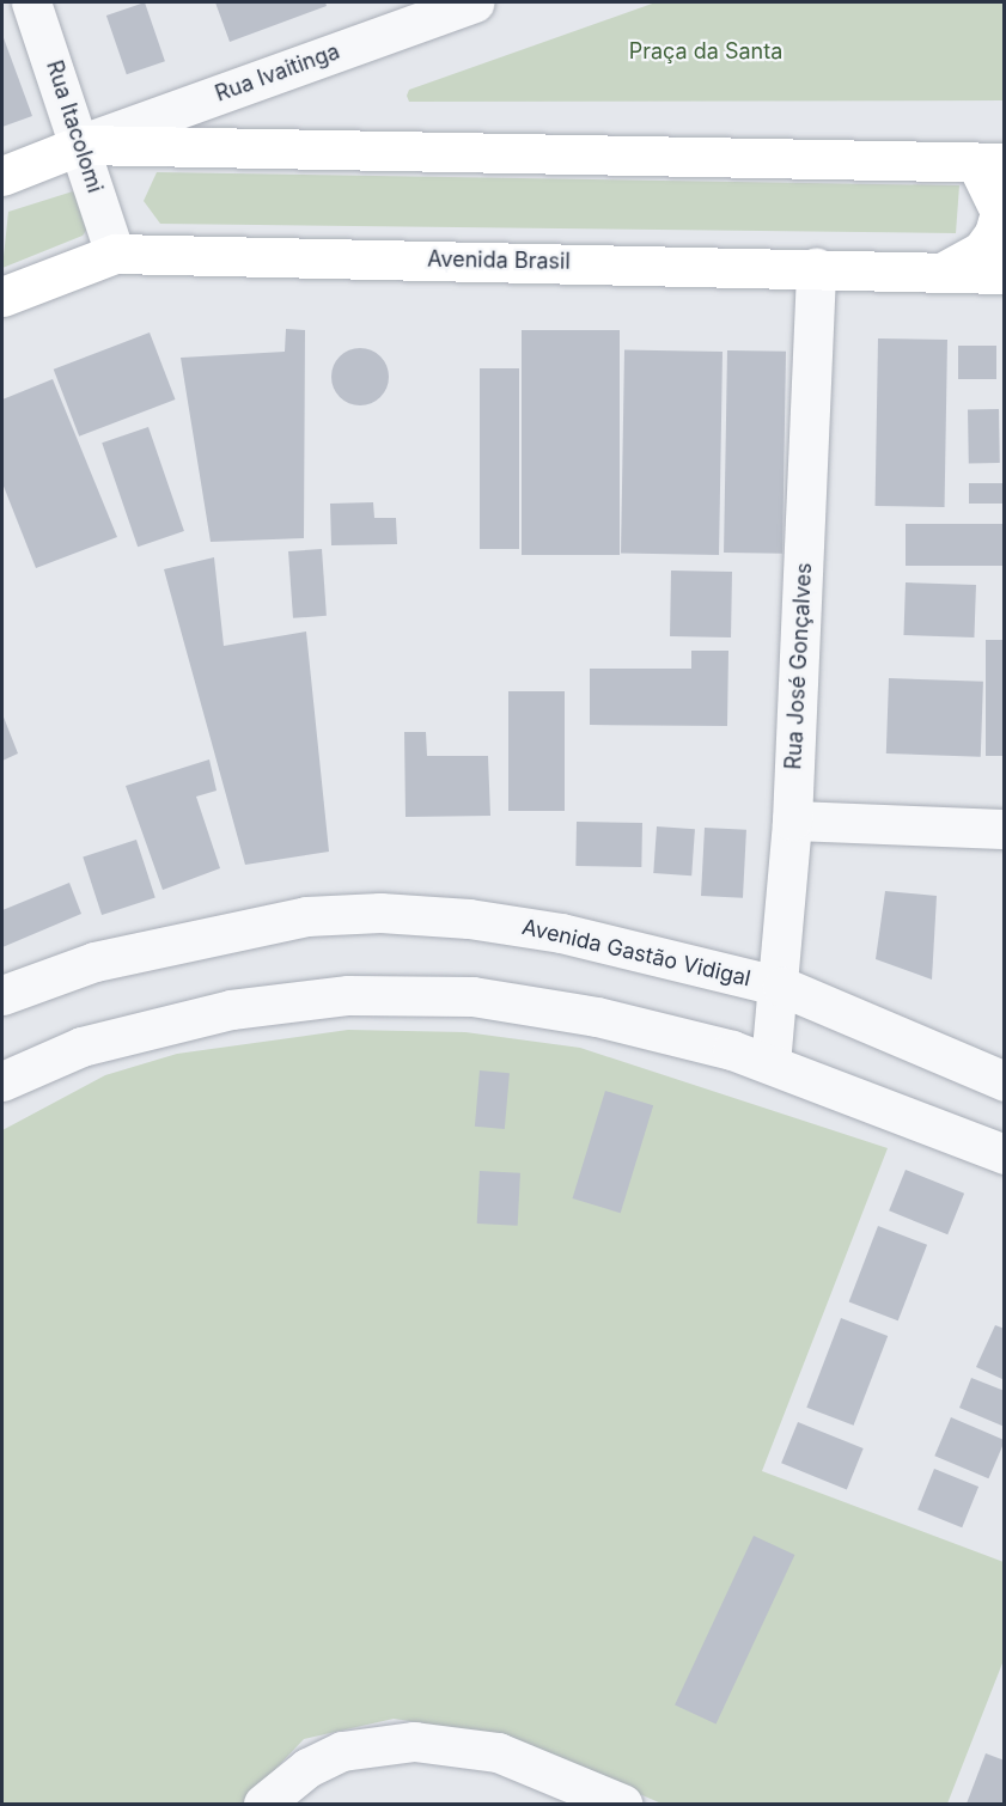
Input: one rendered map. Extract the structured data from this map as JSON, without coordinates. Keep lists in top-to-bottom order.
{
  "streets": {
    "main road": ["Avenida Brasil"],
    "street": [
      "Rua Ivaitinga",
      "Rua Itacolomi",
      "Rua José Gonçalves",
      "Avenida Gastão Vidigal"
    ]
  },
  "crossings": [
    ["Rua Ivaitinga", "Rua Itacolomi"],
    ["Rua Itacolomi", "Avenida Brasil"],
    ["Avenida Brasil", "Rua José Gonçalves"],
    ["Rua José Gonçalves", "Avenida Gastão Vidigal"]
  ],
  "parks": ["Praça da Santa"]
}
